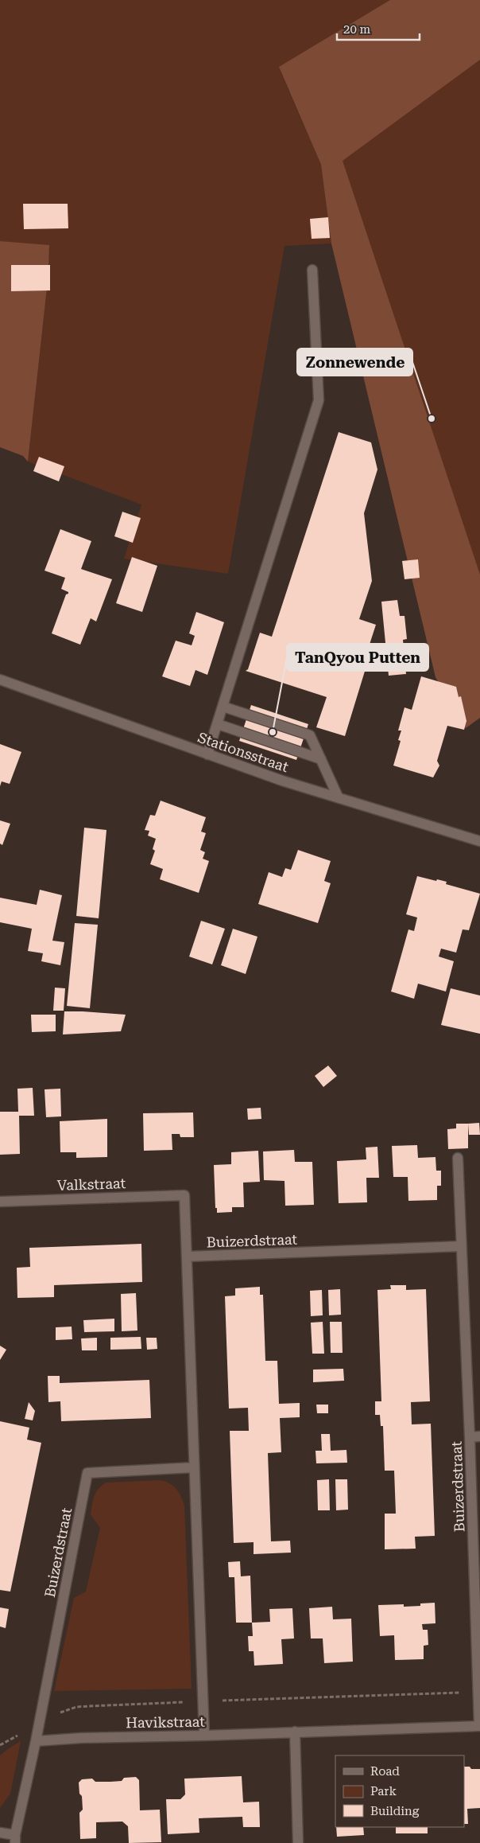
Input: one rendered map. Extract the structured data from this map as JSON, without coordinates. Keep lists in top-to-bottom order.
{
  "streets": {
    "street": [
      "Stationsstraat",
      "Valkstraat",
      "Buizerdstraat",
      "Havikstraat"
    ]
  },
  "crossings": [
    ["Valkstraat", "Buizerdstraat"],
    ["Buizerdstraat", "Havikstraat"]
  ],
  "places": ["Zonnewende", "TanQyou Putten"],
  "legend": ["Road", "Park", "Building"],
  "scale_bar": "20 m"
}
